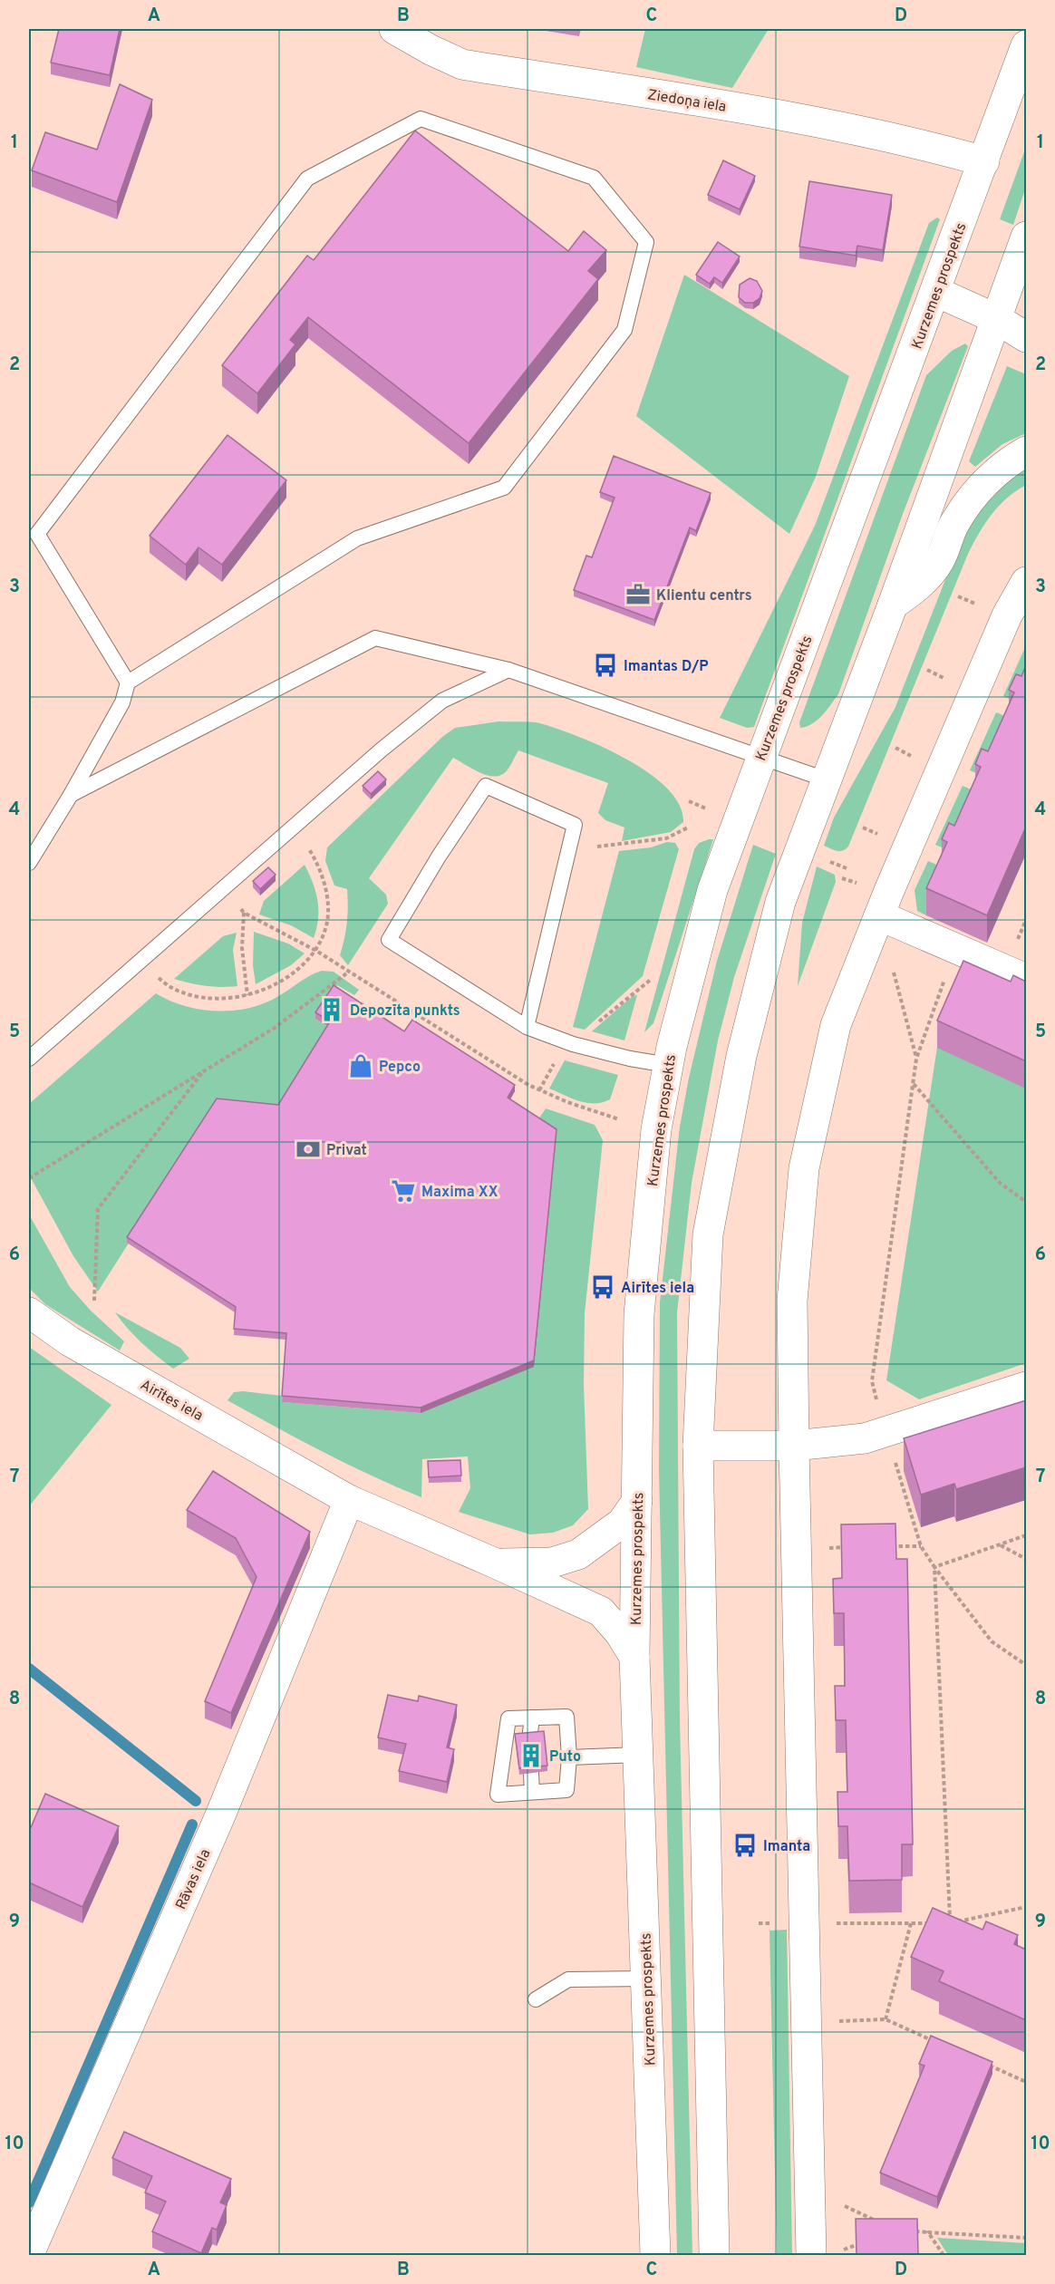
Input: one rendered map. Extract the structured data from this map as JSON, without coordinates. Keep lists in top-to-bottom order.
{
  "streets": {
    "street": [
      "Ziedoņa iela",
      "Kurzemes prospekts",
      "Airītes iela",
      "Rāvas iela"
    ]
  },
  "crossings": [
    ["Ziedoņa iela", "Kurzemes prospekts"],
    ["Kurzemes prospekts", "Airītes iela"],
    ["Airītes iela", "Rāvas iela"]
  ],
  "places": {
    "office": ["Klientu centrs"],
    "bus stop": ["Imantas D/P", "Airītes iela", "Imanta"],
    "building": ["Depozīta punkts", "Puto"],
    "shop": ["Pepco"],
    "bank": ["Privat"],
    "supermarket": ["Maxima XX"]
  },
  "grid": {
    "columns": [
      "A",
      "B",
      "C",
      "D"
    ],
    "rows": [
      "1",
      "2",
      "3",
      "4",
      "5",
      "6",
      "7",
      "8",
      "9",
      "10"
    ]
  }
}
